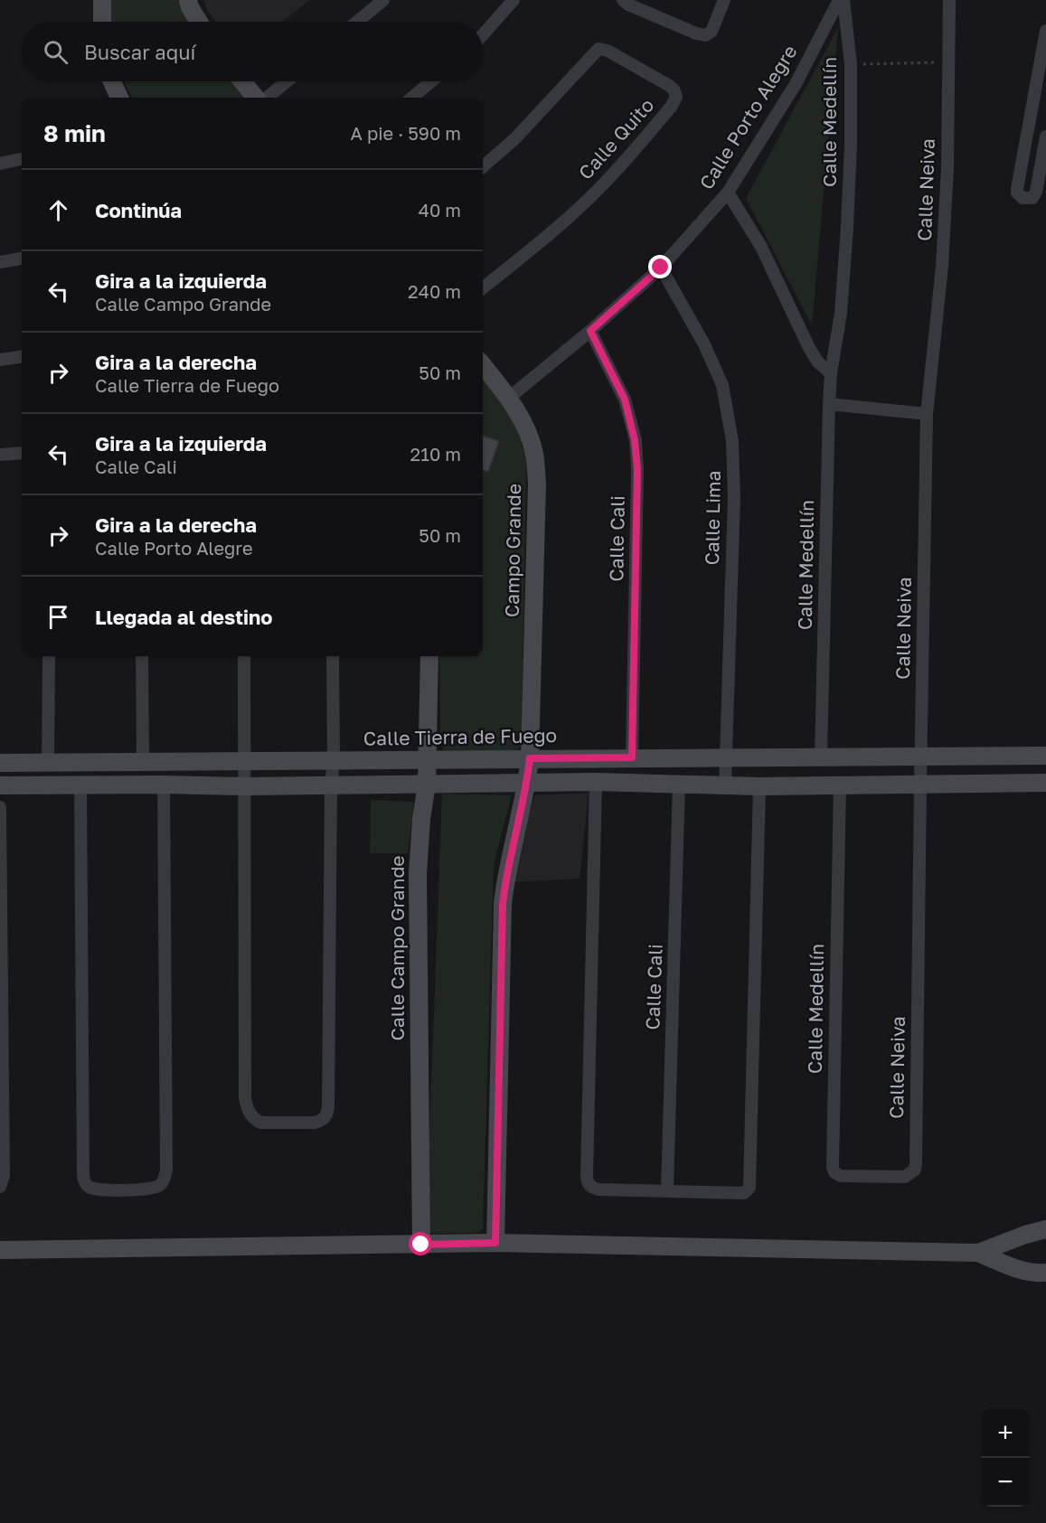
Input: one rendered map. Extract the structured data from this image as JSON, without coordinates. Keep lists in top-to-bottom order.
{
  "streets": {
    "street": [
      "Calle Porto Alegre",
      "Calle Medellín",
      "Calle Quito",
      "Calle Neiva",
      "Calle Lima",
      "Calle Cali",
      "Campo Grande",
      "Calle Tierra de Fuego",
      "Calle Campo Grande"
    ]
  },
  "crossings": [
    ["Calle Porto Alegre", "Calle Lima"],
    ["Calle Porto Alegre", "Calle Cali"],
    ["Calle Porto Alegre", "Campo Grande"],
    ["Calle Medellín", "Calle Neiva"],
    ["Calle Medellín", "Calle Tierra de Fuego"],
    ["Calle Neiva", "Calle Tierra de Fuego"],
    ["Calle Lima", "Calle Tierra de Fuego"],
    ["Calle Cali", "Calle Tierra de Fuego"],
    ["Campo Grande", "Calle Tierra de Fuego"],
    ["Calle Tierra de Fuego", "Calle Campo Grande"]
  ],
  "page": {
    "search": "Buscar aquí",
    "heading": ["8 min", "A pie · 590 m"],
    "list": [
      ["Continúa", "40 m"],
      ["Gira a la izquierda", "Calle Campo Grande", "240 m"],
      ["Gira a la derecha", "Calle Tierra de Fuego", "50 m"],
      ["Gira a la izquierda", "Calle Cali", "210 m"],
      ["Gira a la derecha", "Calle Porto Alegre", "50 m"],
      "Llegada al destino"
    ],
    "map_buttons": ["+", "−"]
  }
}
